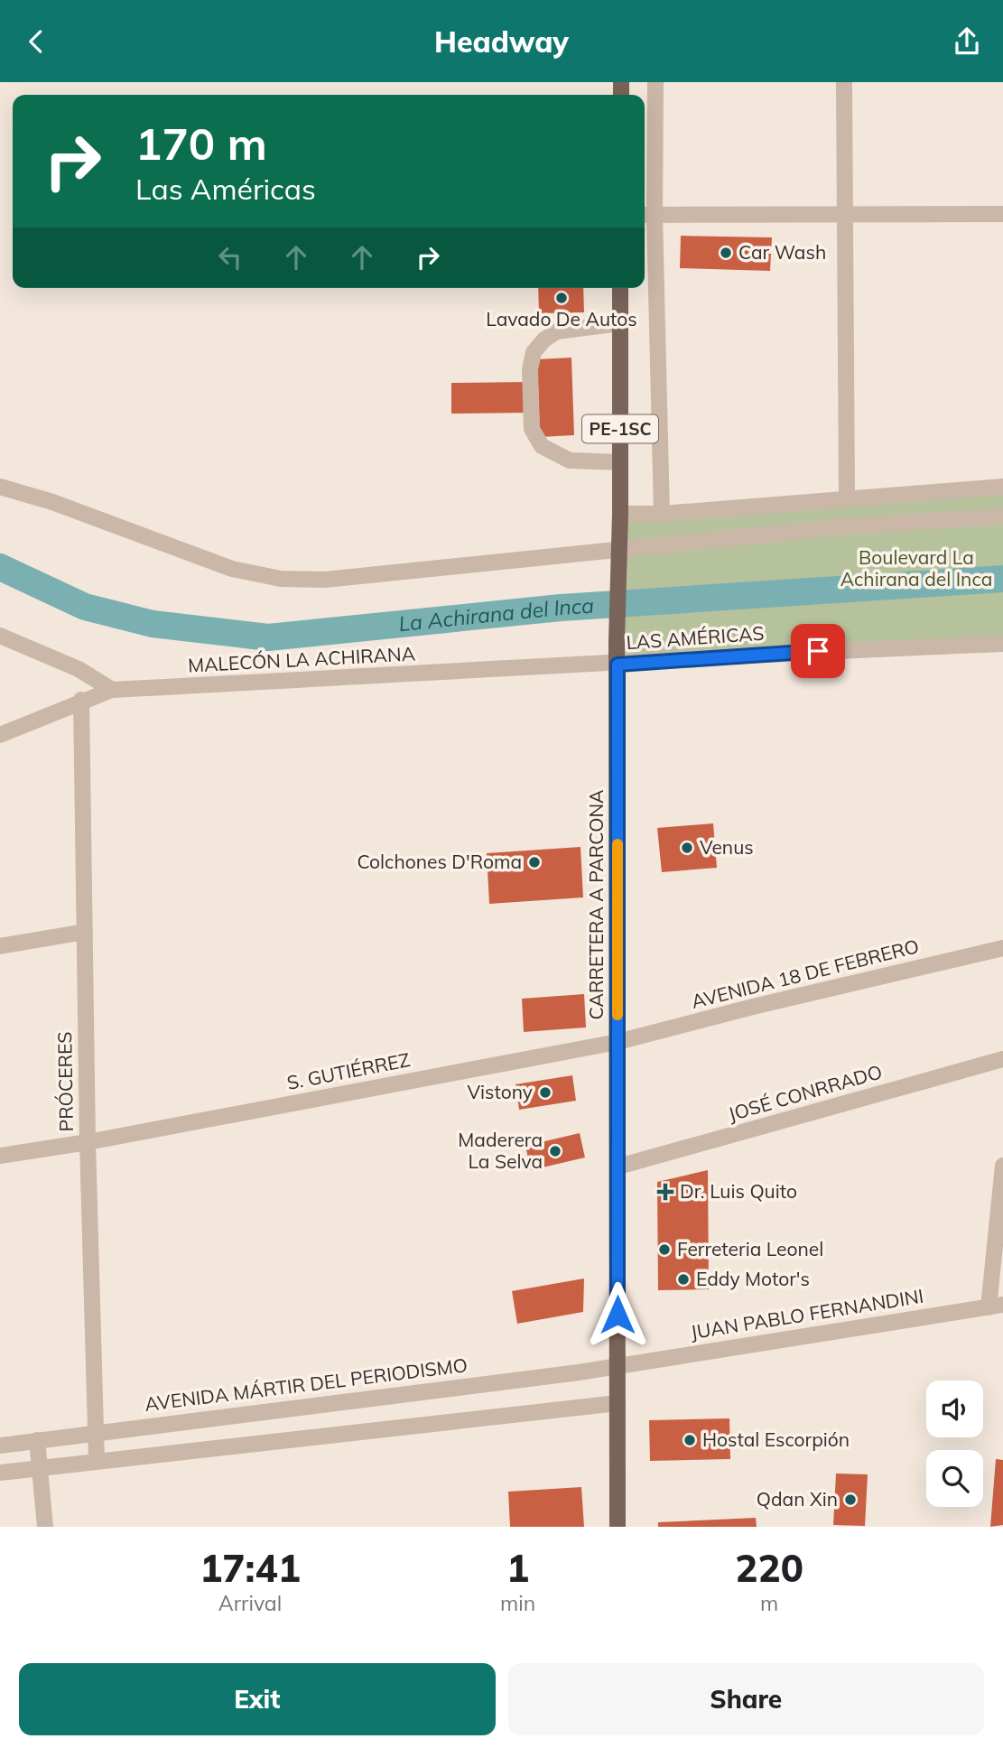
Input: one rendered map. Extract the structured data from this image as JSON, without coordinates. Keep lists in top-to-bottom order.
{
  "streets": {
    "main road": ["PE-1SC", "CARRETERA A PARCONA"],
    "street": [
      "LAS AMÉRICAS",
      "MALECÓN LA ACHIRANA",
      "AVENIDA 18 DE FEBRERO",
      "S. GUTIÉRREZ",
      "PRÓCERES",
      "JOSÉ CONRRADO",
      "JUAN PABLO FERNANDINI",
      "AVENIDA MÁRTIR DEL PERIODISMO"
    ]
  },
  "crossings": [
    ["LAS AMÉRICAS", "MALECÓN LA ACHIRANA"],
    ["LAS AMÉRICAS", "CARRETERA A PARCONA"],
    ["MALECÓN LA ACHIRANA", "CARRETERA A PARCONA"],
    ["MALECÓN LA ACHIRANA", "PRÓCERES"],
    ["CARRETERA A PARCONA", "AVENIDA 18 DE FEBRERO"],
    ["CARRETERA A PARCONA", "S. GUTIÉRREZ"],
    ["CARRETERA A PARCONA", "JOSÉ CONRRADO"],
    ["CARRETERA A PARCONA", "JUAN PABLO FERNANDINI"],
    ["CARRETERA A PARCONA", "AVENIDA MÁRTIR DEL PERIODISMO"],
    ["AVENIDA 18 DE FEBRERO", "S. GUTIÉRREZ"],
    ["S. GUTIÉRREZ", "PRÓCERES"],
    ["PRÓCERES", "AVENIDA MÁRTIR DEL PERIODISMO"],
    ["JUAN PABLO FERNANDINI", "AVENIDA MÁRTIR DEL PERIODISMO"]
  ],
  "water": ["La Achirana del Inca"],
  "parks": ["Boulevard La Achirana del Inca"],
  "places": {
    "other": [
      "Car Wash",
      "Lavado De Autos",
      "Venus",
      "Colchones D'Roma",
      "Vistony",
      "Maderera La Selva",
      "Ferreteria Leonel",
      "Eddy Motor's",
      "Hostal Escorpión",
      "Qdan Xin"
    ],
    "health": ["Dr. Luis Quito"]
  },
  "page": {
    "header": "Headway",
    "turn": ["170 m", "Las Américas"],
    "eta": [
      "17:41",
      "Arrival",
      "1",
      "min",
      "220",
      "m"
    ],
    "buttons": ["Exit", "Share"]
  }
}
